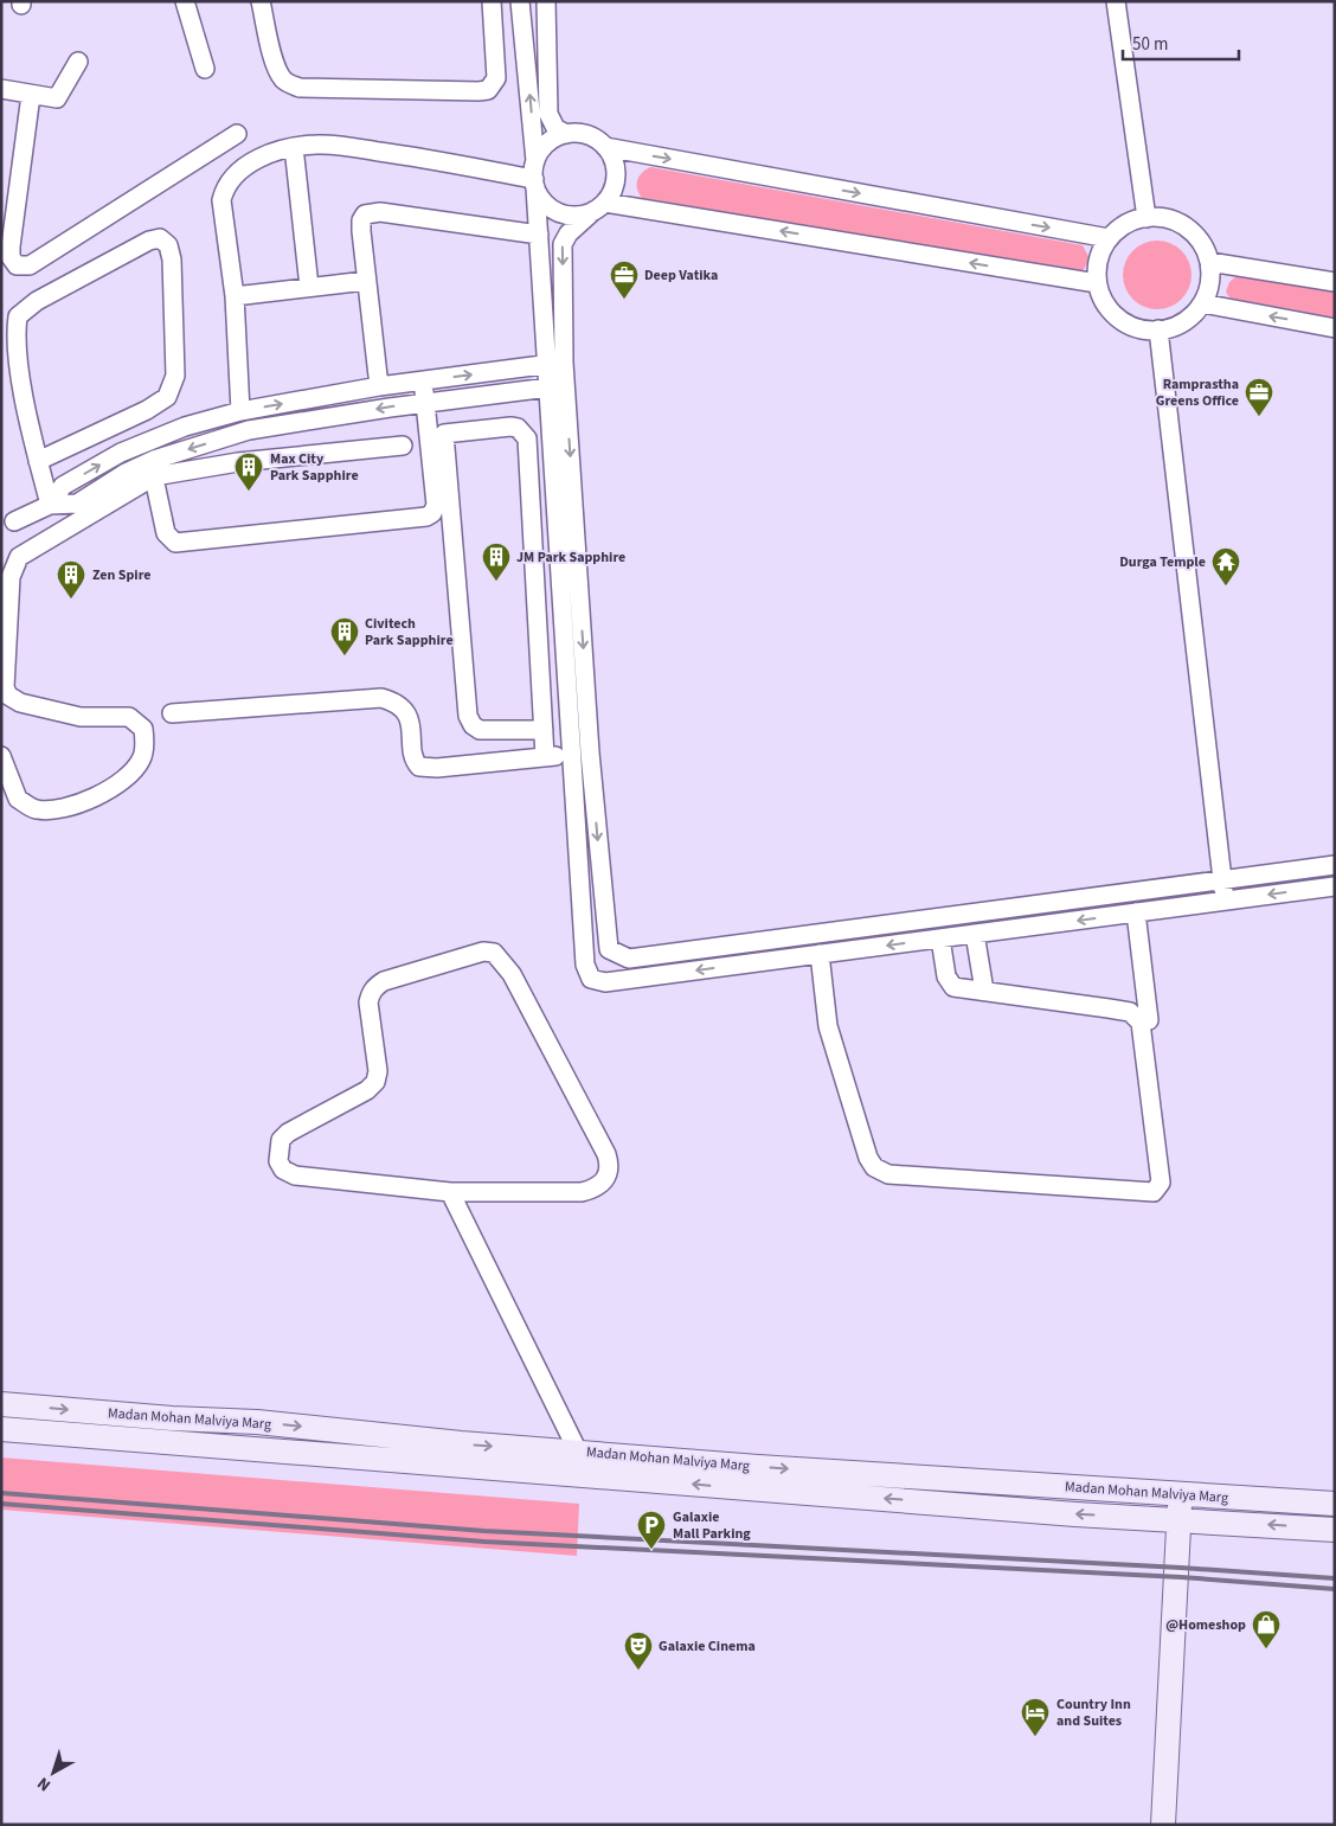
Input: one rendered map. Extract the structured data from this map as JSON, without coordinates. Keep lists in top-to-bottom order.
{
  "streets": {
    "main road": ["Madan Mohan Malviya Marg"]
  },
  "places": {
    "office": ["Deep Vatika", "Ramprastha Greens Office"],
    "building": [
      "Max City Park Sapphire",
      "JM Park Sapphire",
      "Zen Spire",
      "Civitech Park Sapphire"
    ],
    "temple": ["Durga Temple"],
    "parking": ["Galaxie Mall Parking"],
    "shop": ["@Homeshop"],
    "theatre": ["Galaxie Cinema"],
    "hotel": ["Country Inn and Suites"]
  },
  "scale_bar": "50 m",
  "north": "bottom left"
}
